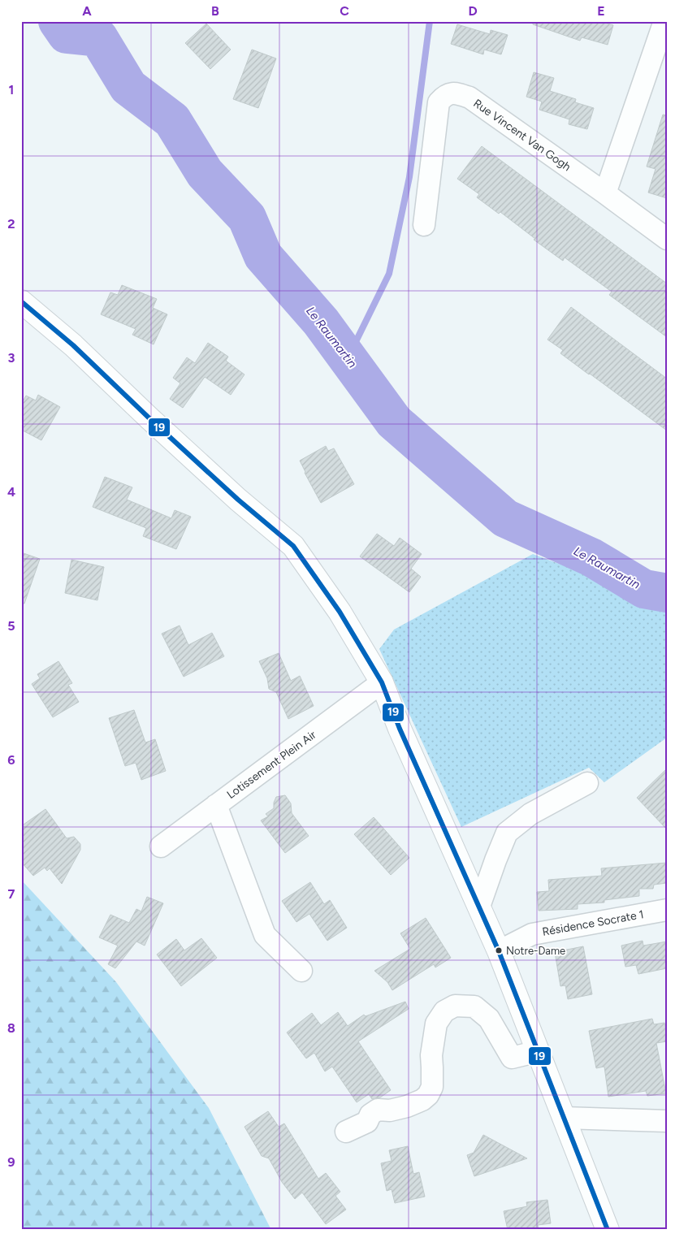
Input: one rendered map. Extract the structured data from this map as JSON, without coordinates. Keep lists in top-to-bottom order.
{
  "streets": {
    "street": ["Rue Vincent Van Gogh", "Lotissement Plein Air", "Résidence Socrate 1"]
  },
  "water": ["Le Raumartin"],
  "places": ["Notre-Dame"],
  "lines": ["transit line 19"],
  "grid": {
    "columns": [
      "A",
      "B",
      "C",
      "D",
      "E"
    ],
    "rows": [
      "1",
      "2",
      "3",
      "4",
      "5",
      "6",
      "7",
      "8",
      "9"
    ]
  }
}
